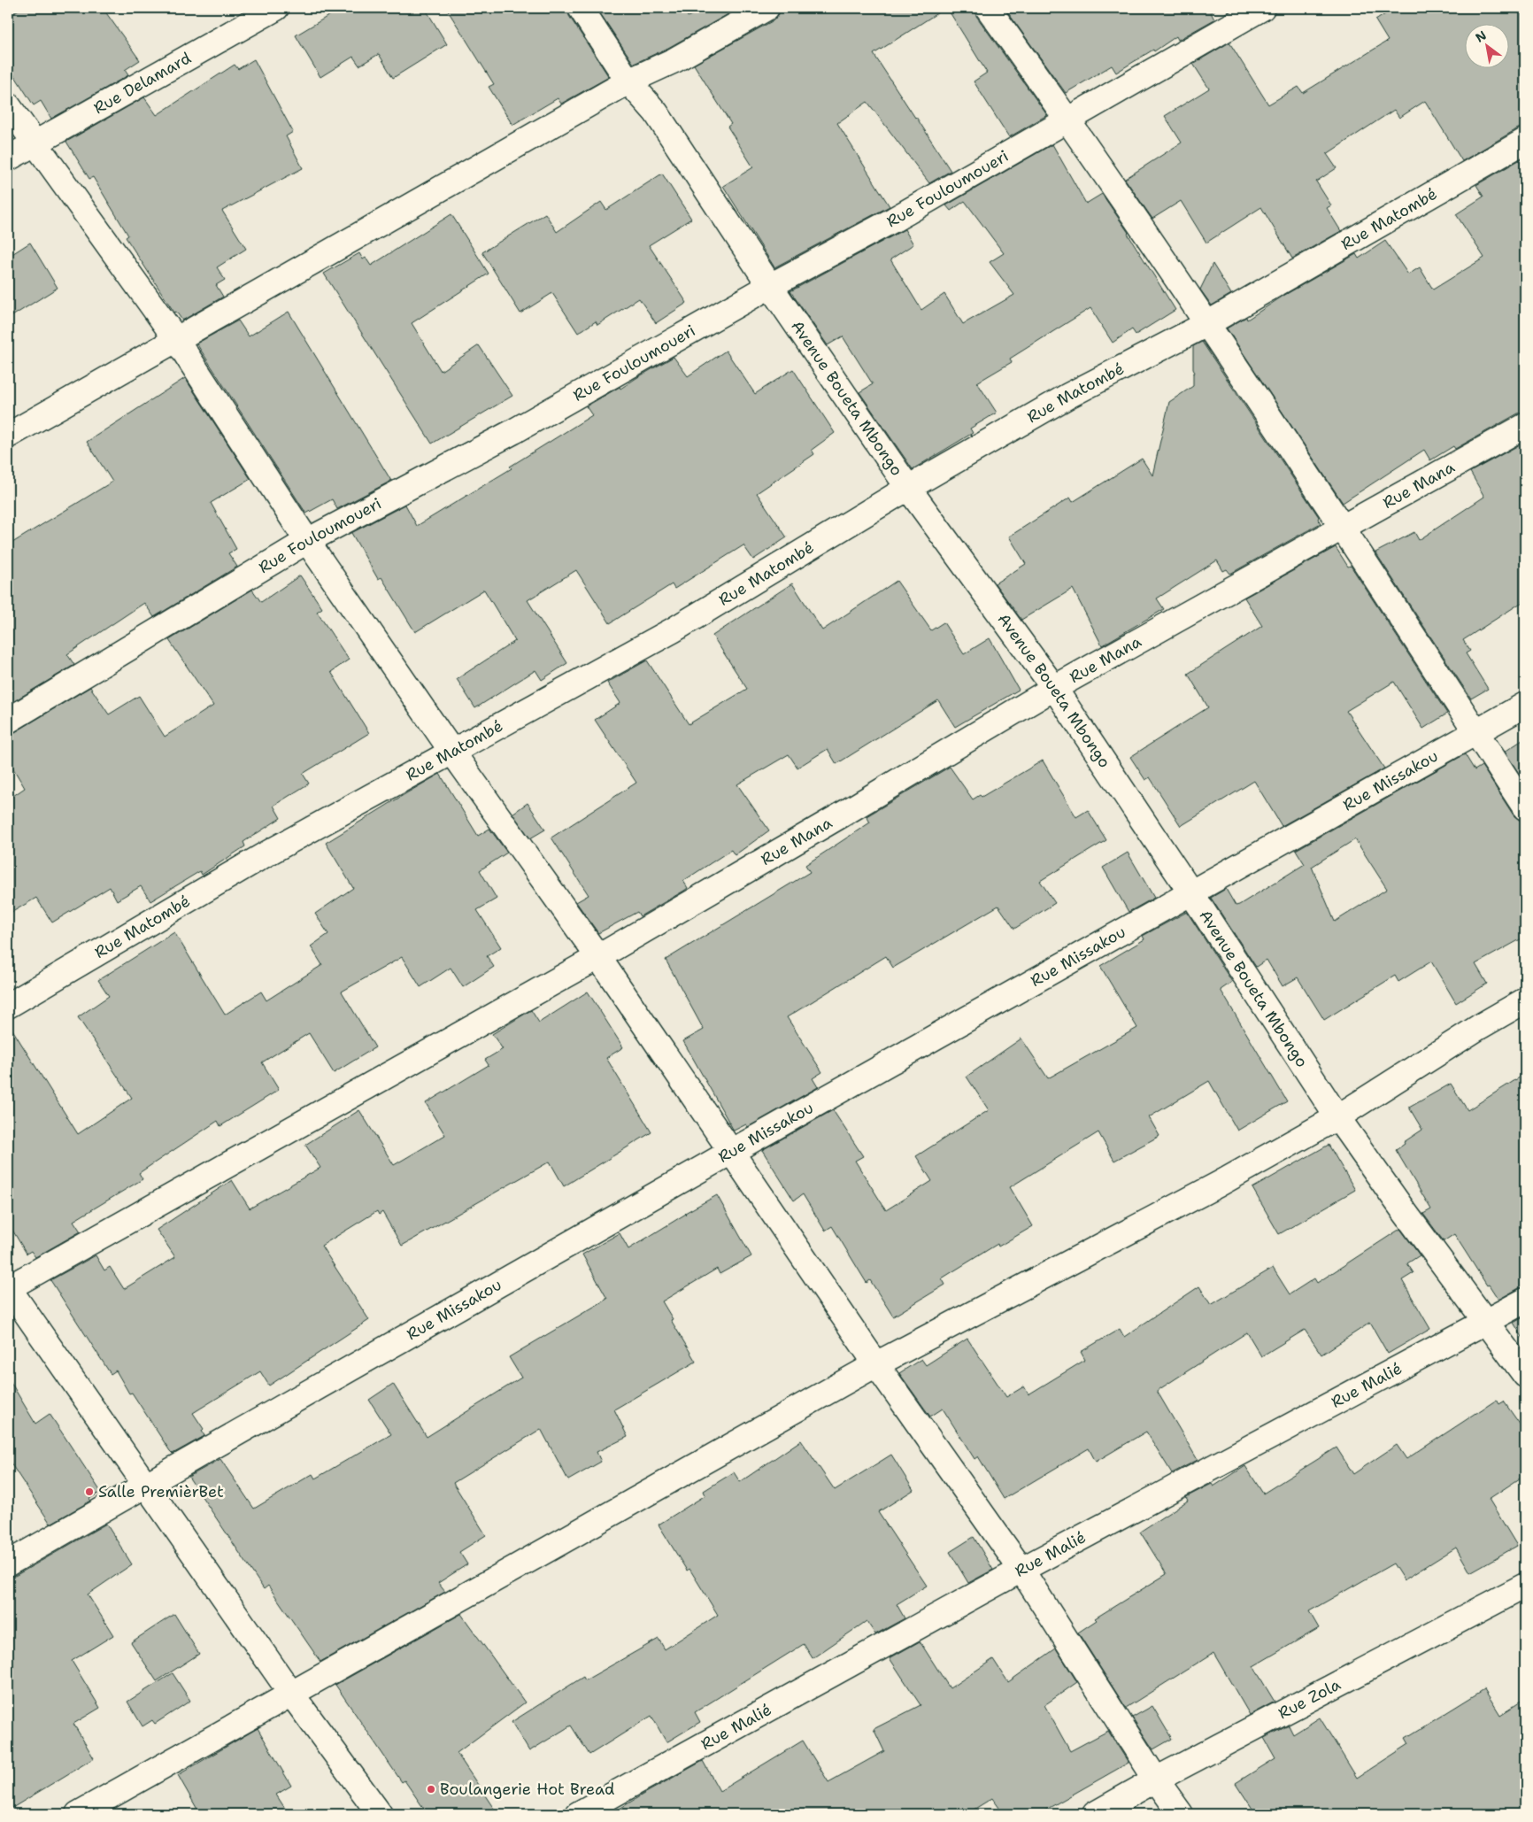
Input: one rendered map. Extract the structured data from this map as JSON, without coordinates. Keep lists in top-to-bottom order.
{
  "streets": {
    "street": [
      "Rue Delamard",
      "Rue Fouloumoueri",
      "Rue Matombé",
      "Avenue Boueta Mbongo",
      "Rue Mana",
      "Rue Missakou",
      "Rue Malié",
      "Rue Zola"
    ]
  },
  "crossings": [
    ["Rue Fouloumoueri", "Avenue Boueta Mbongo"],
    ["Rue Matombé", "Avenue Boueta Mbongo"],
    ["Avenue Boueta Mbongo", "Rue Mana"],
    ["Avenue Boueta Mbongo", "Rue Missakou"],
    ["Avenue Boueta Mbongo", "Rue Malié"]
  ],
  "places": ["Salle PremièrBet", "Boulangerie Hot Bread"],
  "north": "top left"
}
